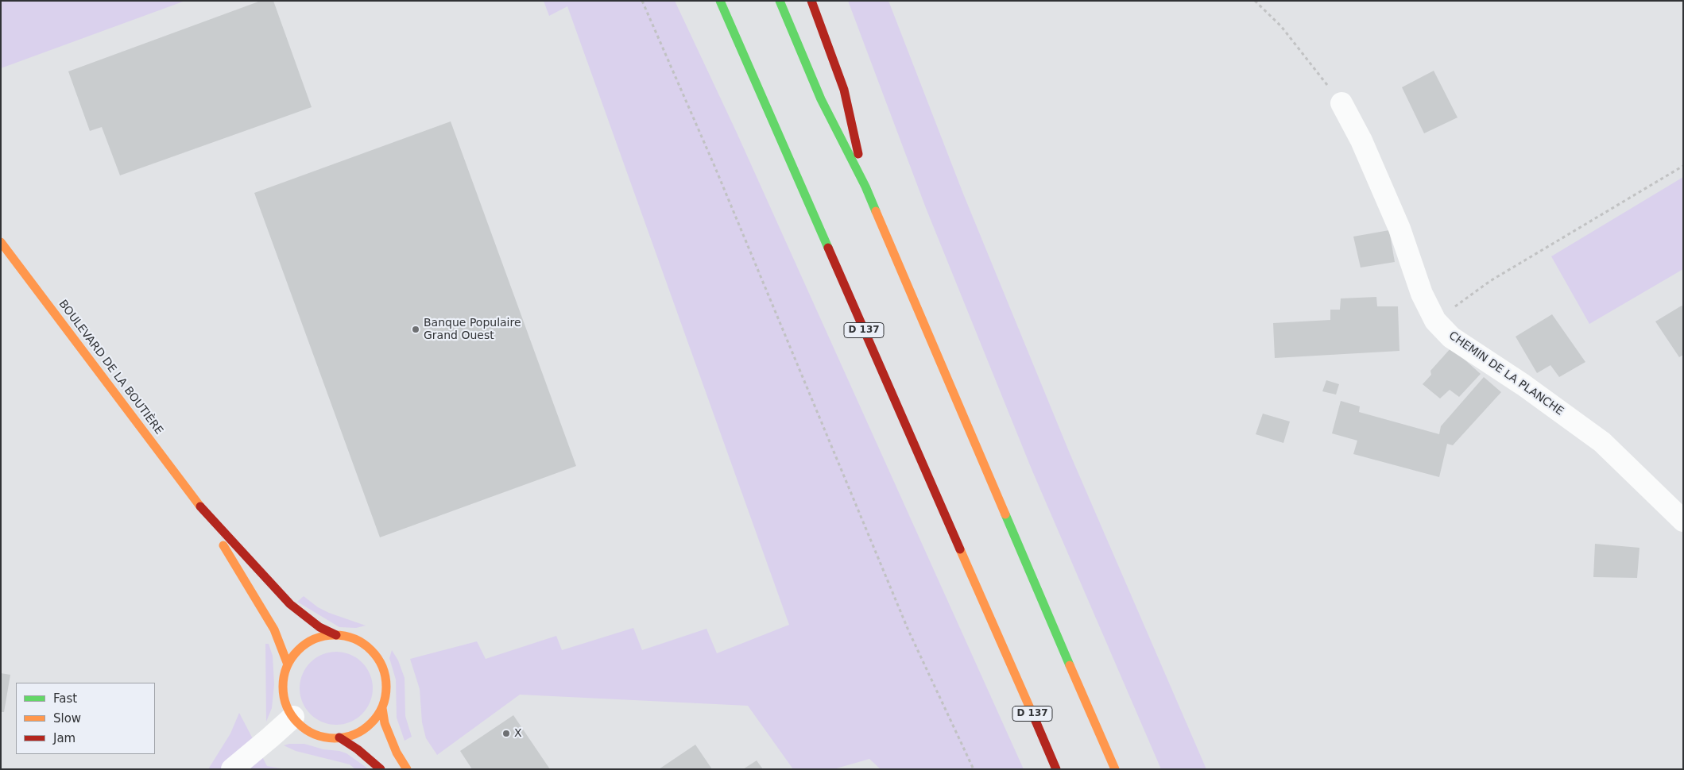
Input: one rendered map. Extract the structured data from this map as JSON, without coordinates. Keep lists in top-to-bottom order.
{
  "streets": {
    "main road": ["D 137", "BOULEVARD DE LA BOUTIÈRE"],
    "street": ["CHEMIN DE LA PLANCHE"]
  },
  "places": ["Banque Populaire Grand Ouest", "X"],
  "legend": ["Fast", "Slow", "Jam"]
}
